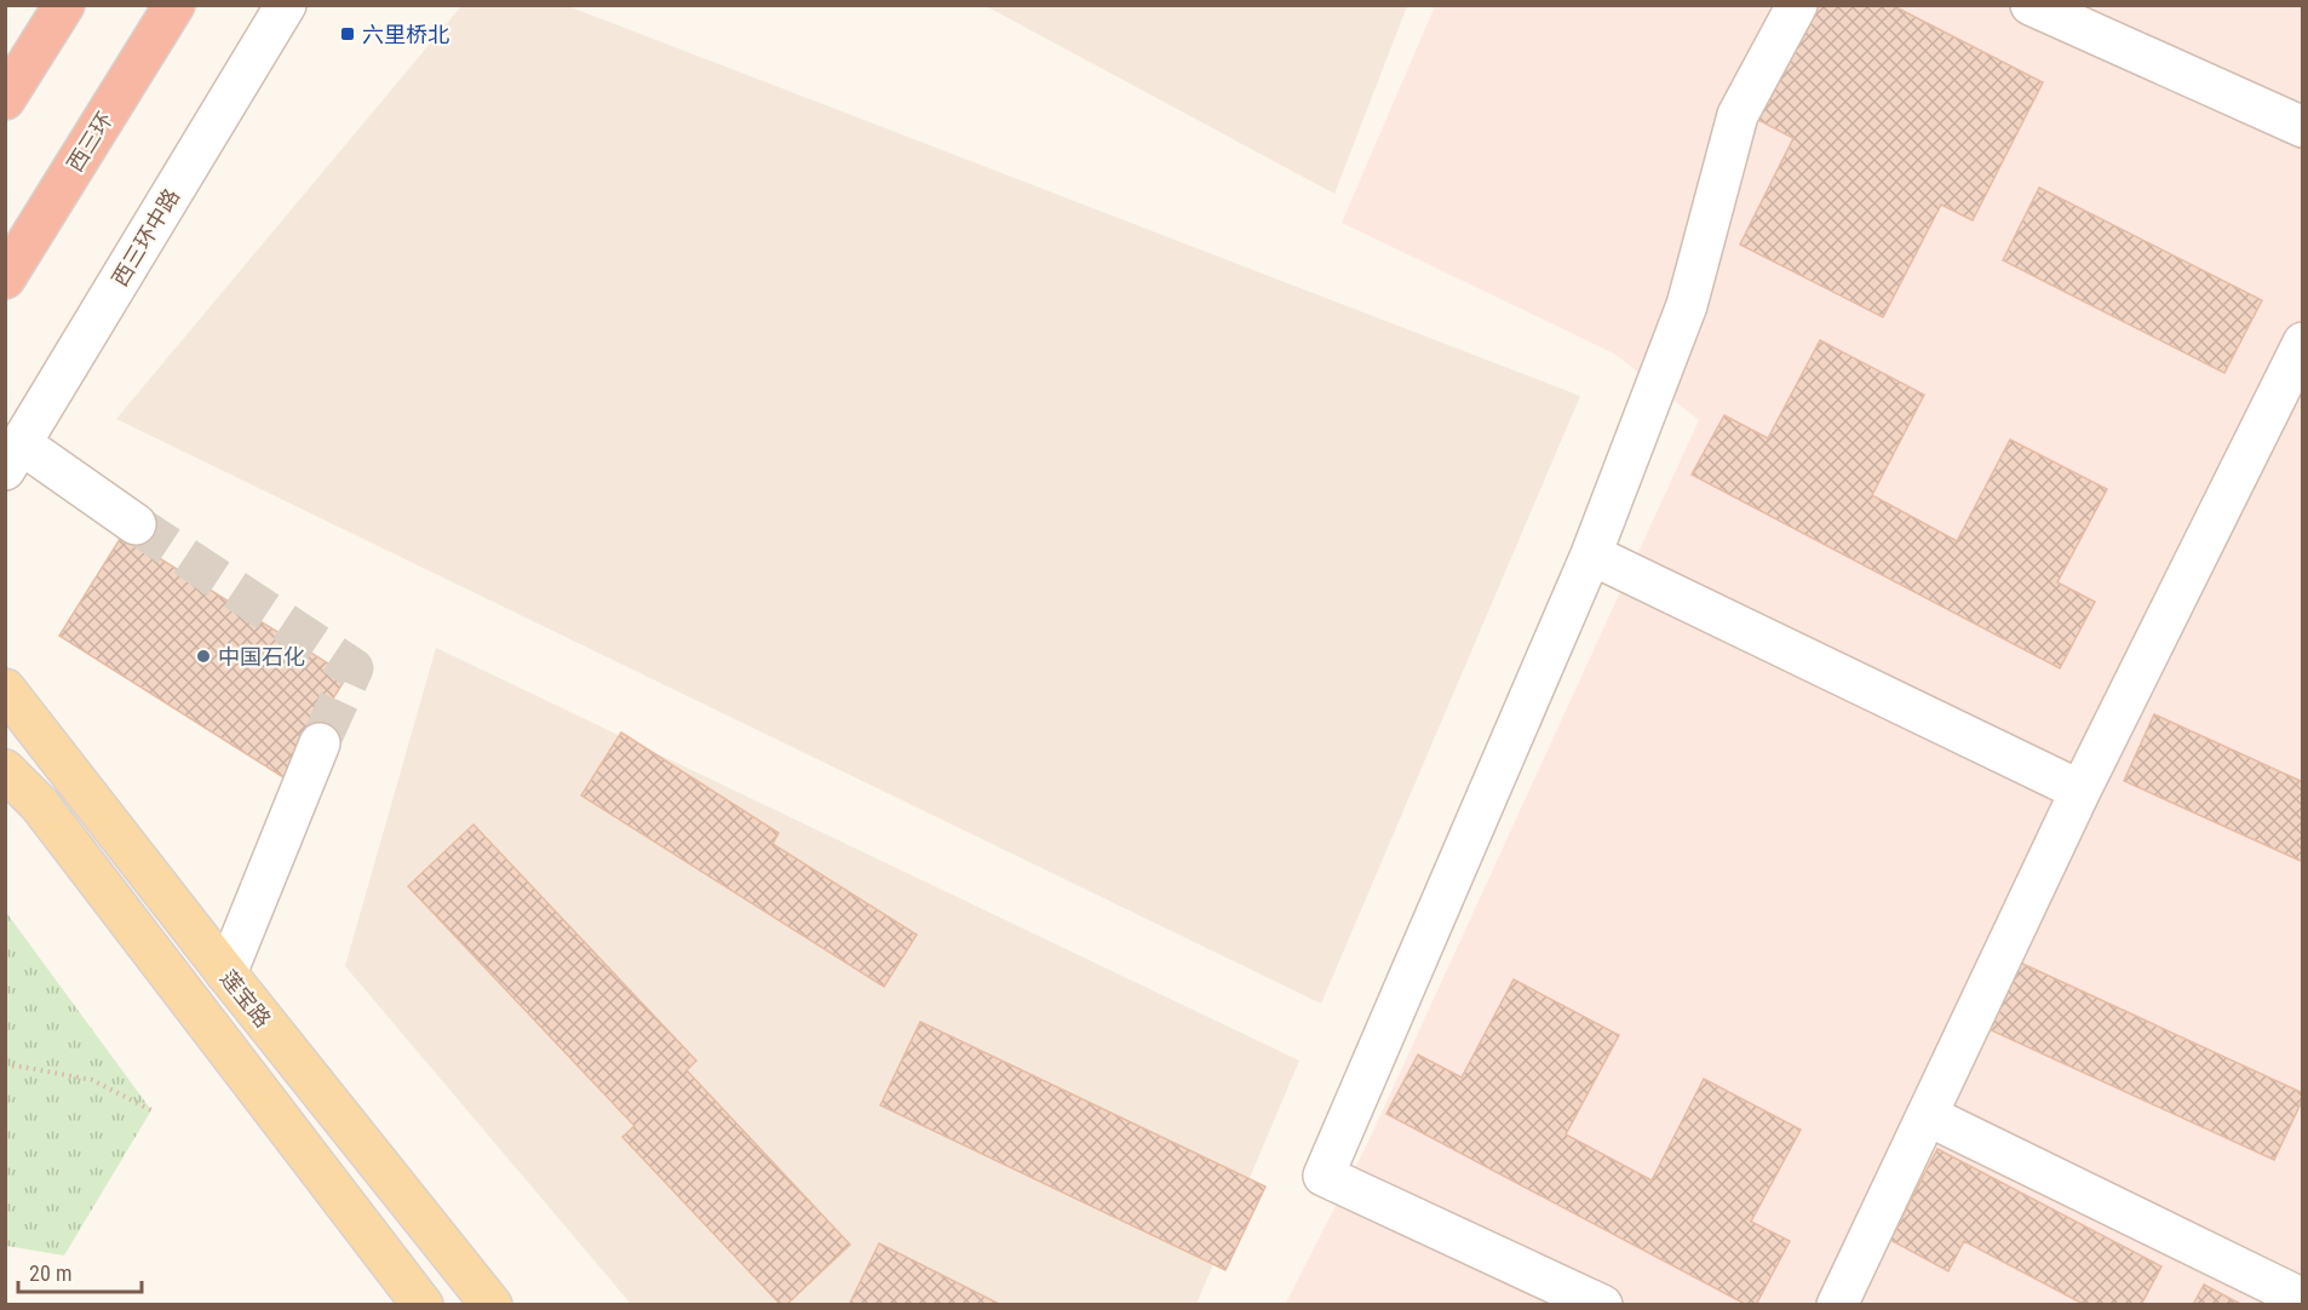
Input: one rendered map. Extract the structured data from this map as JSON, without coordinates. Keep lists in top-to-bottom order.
{
  "streets": {
    "highway": ["西三环"],
    "main road": ["莲宝路"],
    "street": ["西三环中路"]
  },
  "places": {
    "transit": ["六里桥北"],
    "other": ["中国石化"]
  },
  "scale_bar": "20 m"
}
